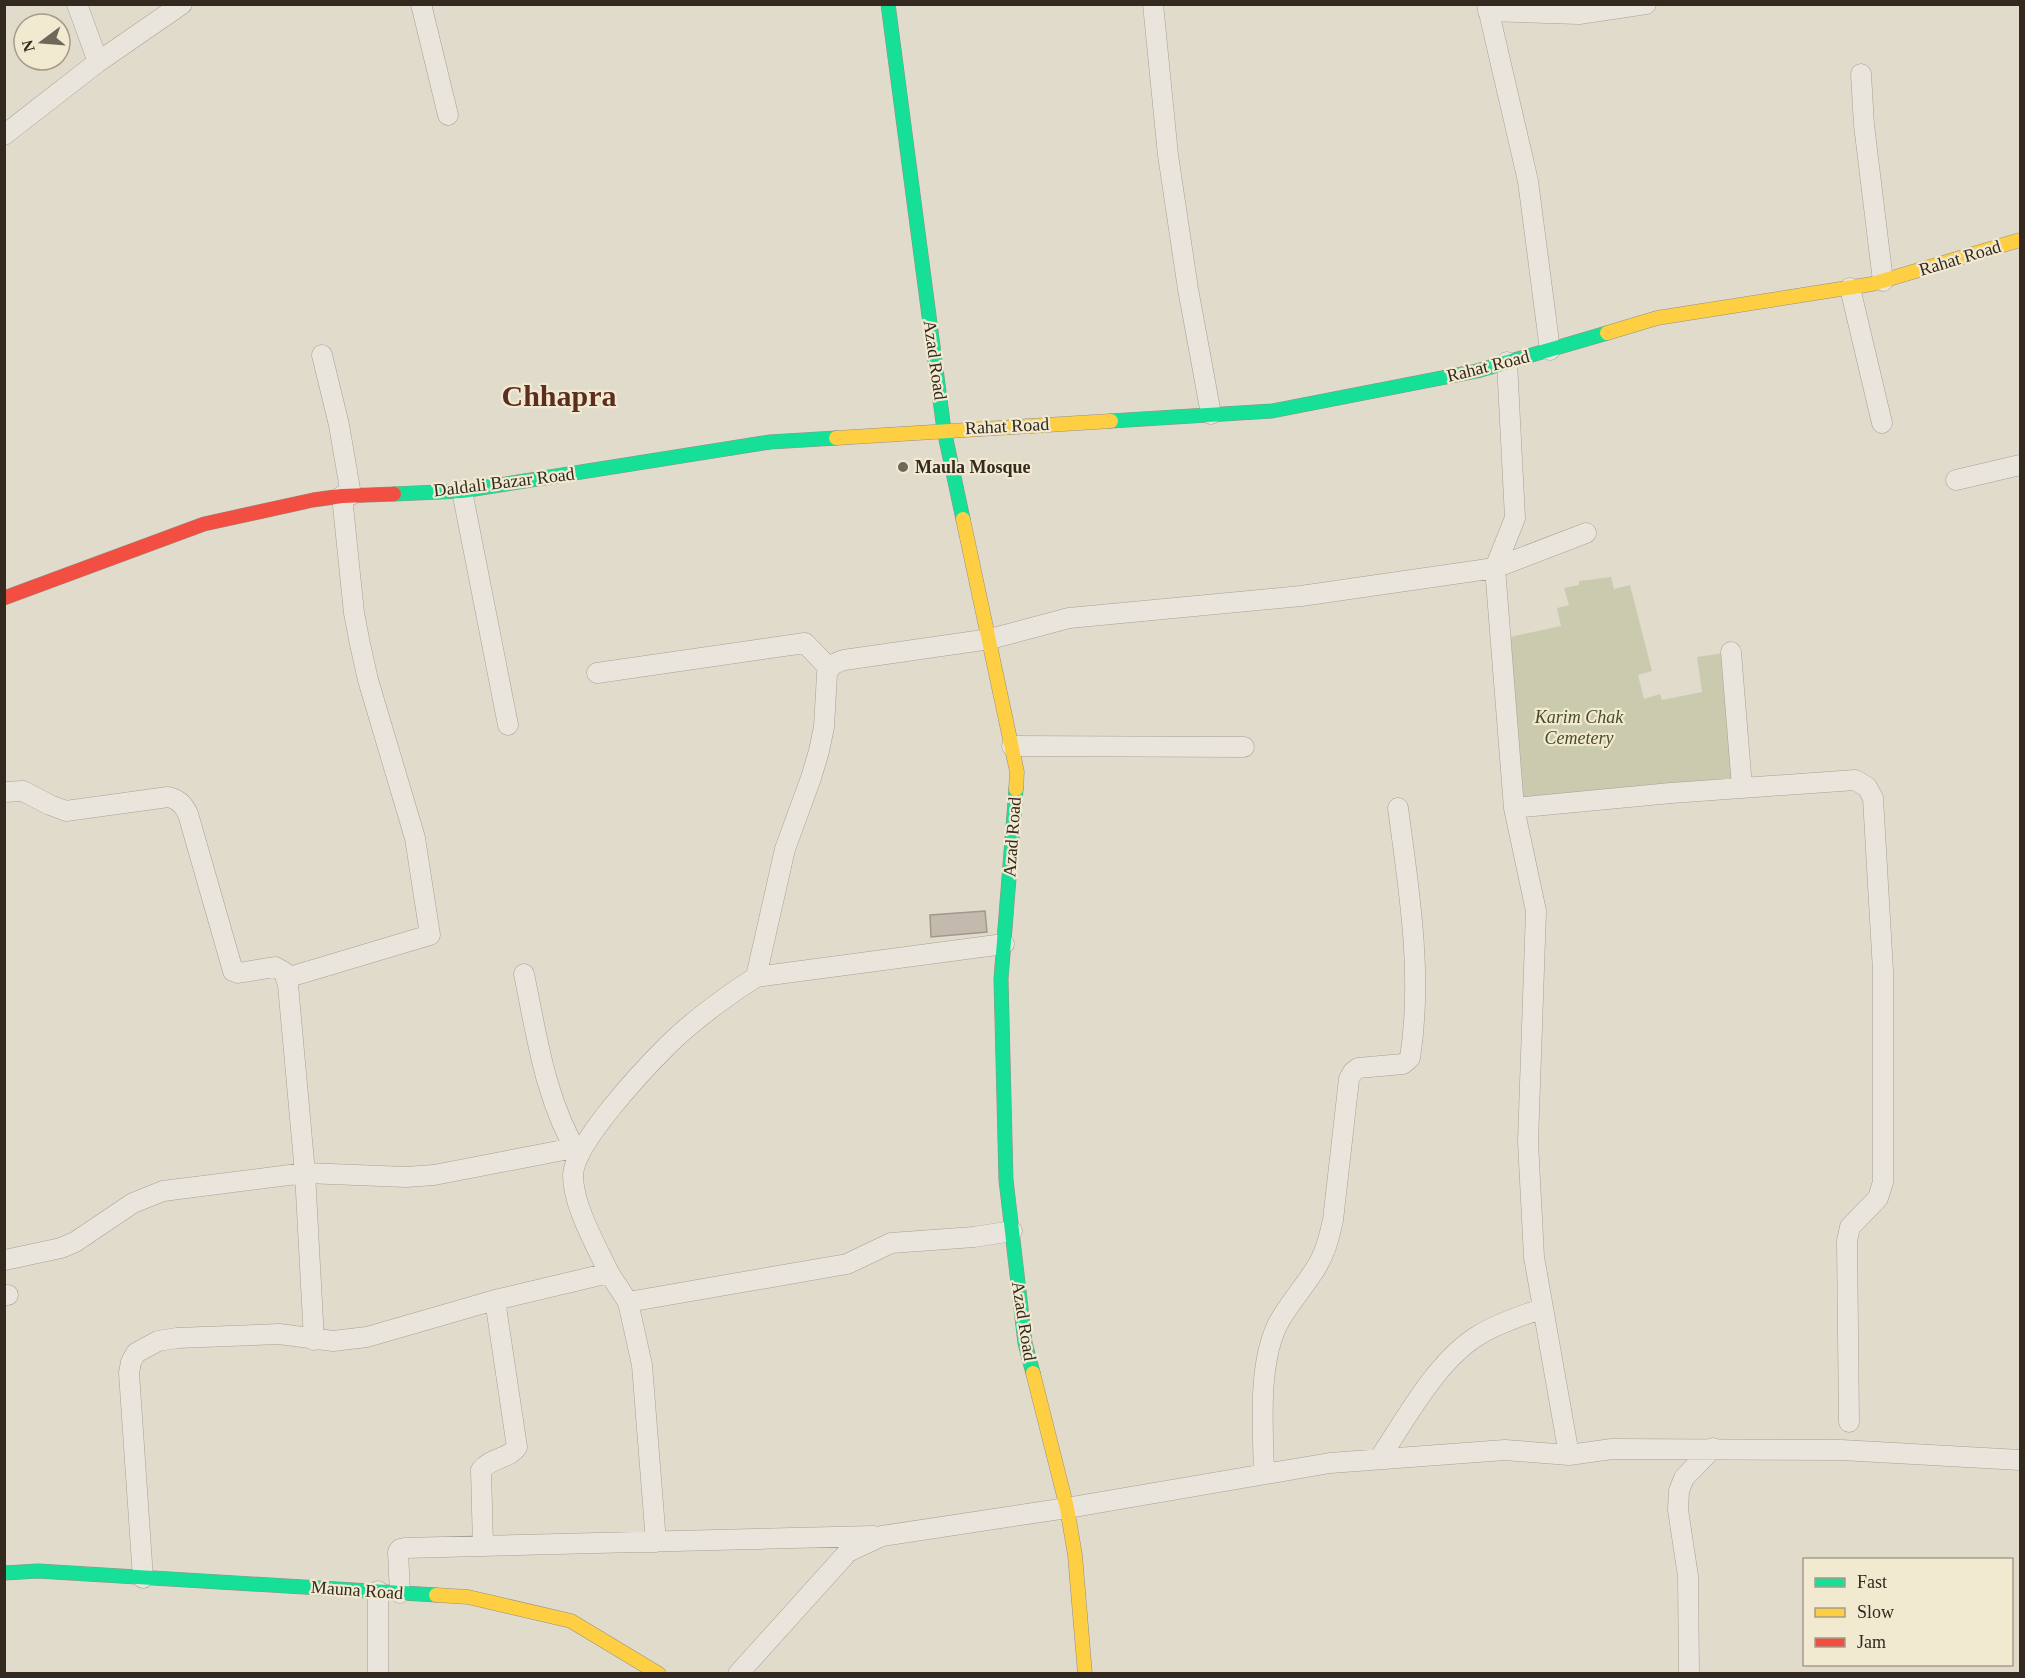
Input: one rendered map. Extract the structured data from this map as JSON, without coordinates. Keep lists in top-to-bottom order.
{
  "streets": {
    "street": [
      "Rahat Road",
      "Azad Road",
      "Daldali Bazar Road",
      "Mauna Road"
    ]
  },
  "crossings": [
    ["Rahat Road", "Azad Road"],
    ["Rahat Road", "Daldali Bazar Road"],
    ["Azad Road", "Daldali Bazar Road"]
  ],
  "districts": ["Chhapra"],
  "parks": ["Karim Chak Cemetery"],
  "places": ["Maula Mosque"],
  "legend": ["Fast", "Slow", "Jam"],
  "north": "left"
}
